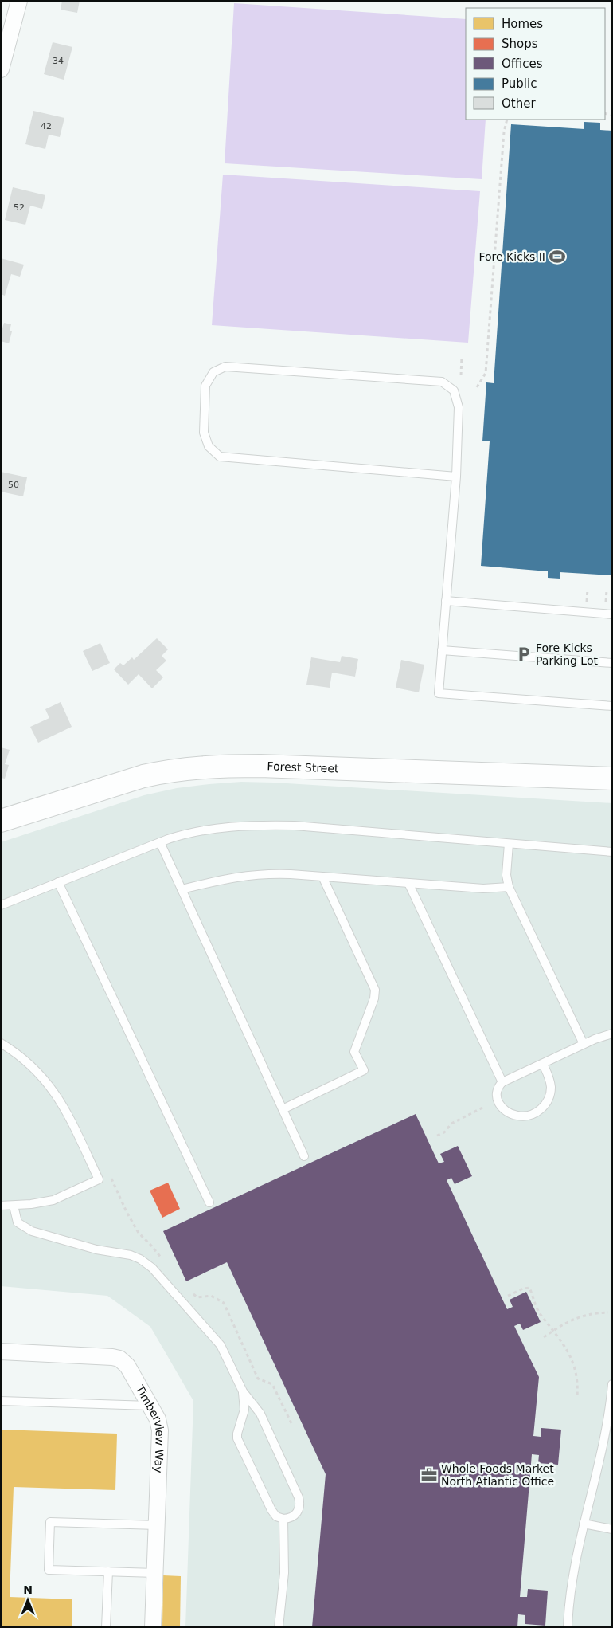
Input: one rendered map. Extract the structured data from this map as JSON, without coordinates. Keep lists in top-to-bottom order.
{
  "streets": {
    "main road": ["Forest Street"],
    "street": ["Timberview Way"]
  },
  "places": {
    "sports": ["Fore Kicks II"],
    "parking": ["Fore Kicks Parking Lot"],
    "office": ["Whole Foods Market North Atlantic Office"]
  },
  "house_numbers": [
    "34",
    "42",
    "52",
    "50"
  ],
  "legend": [
    "Homes",
    "Shops",
    "Offices",
    "Public",
    "Other"
  ],
  "north": "top"
}
